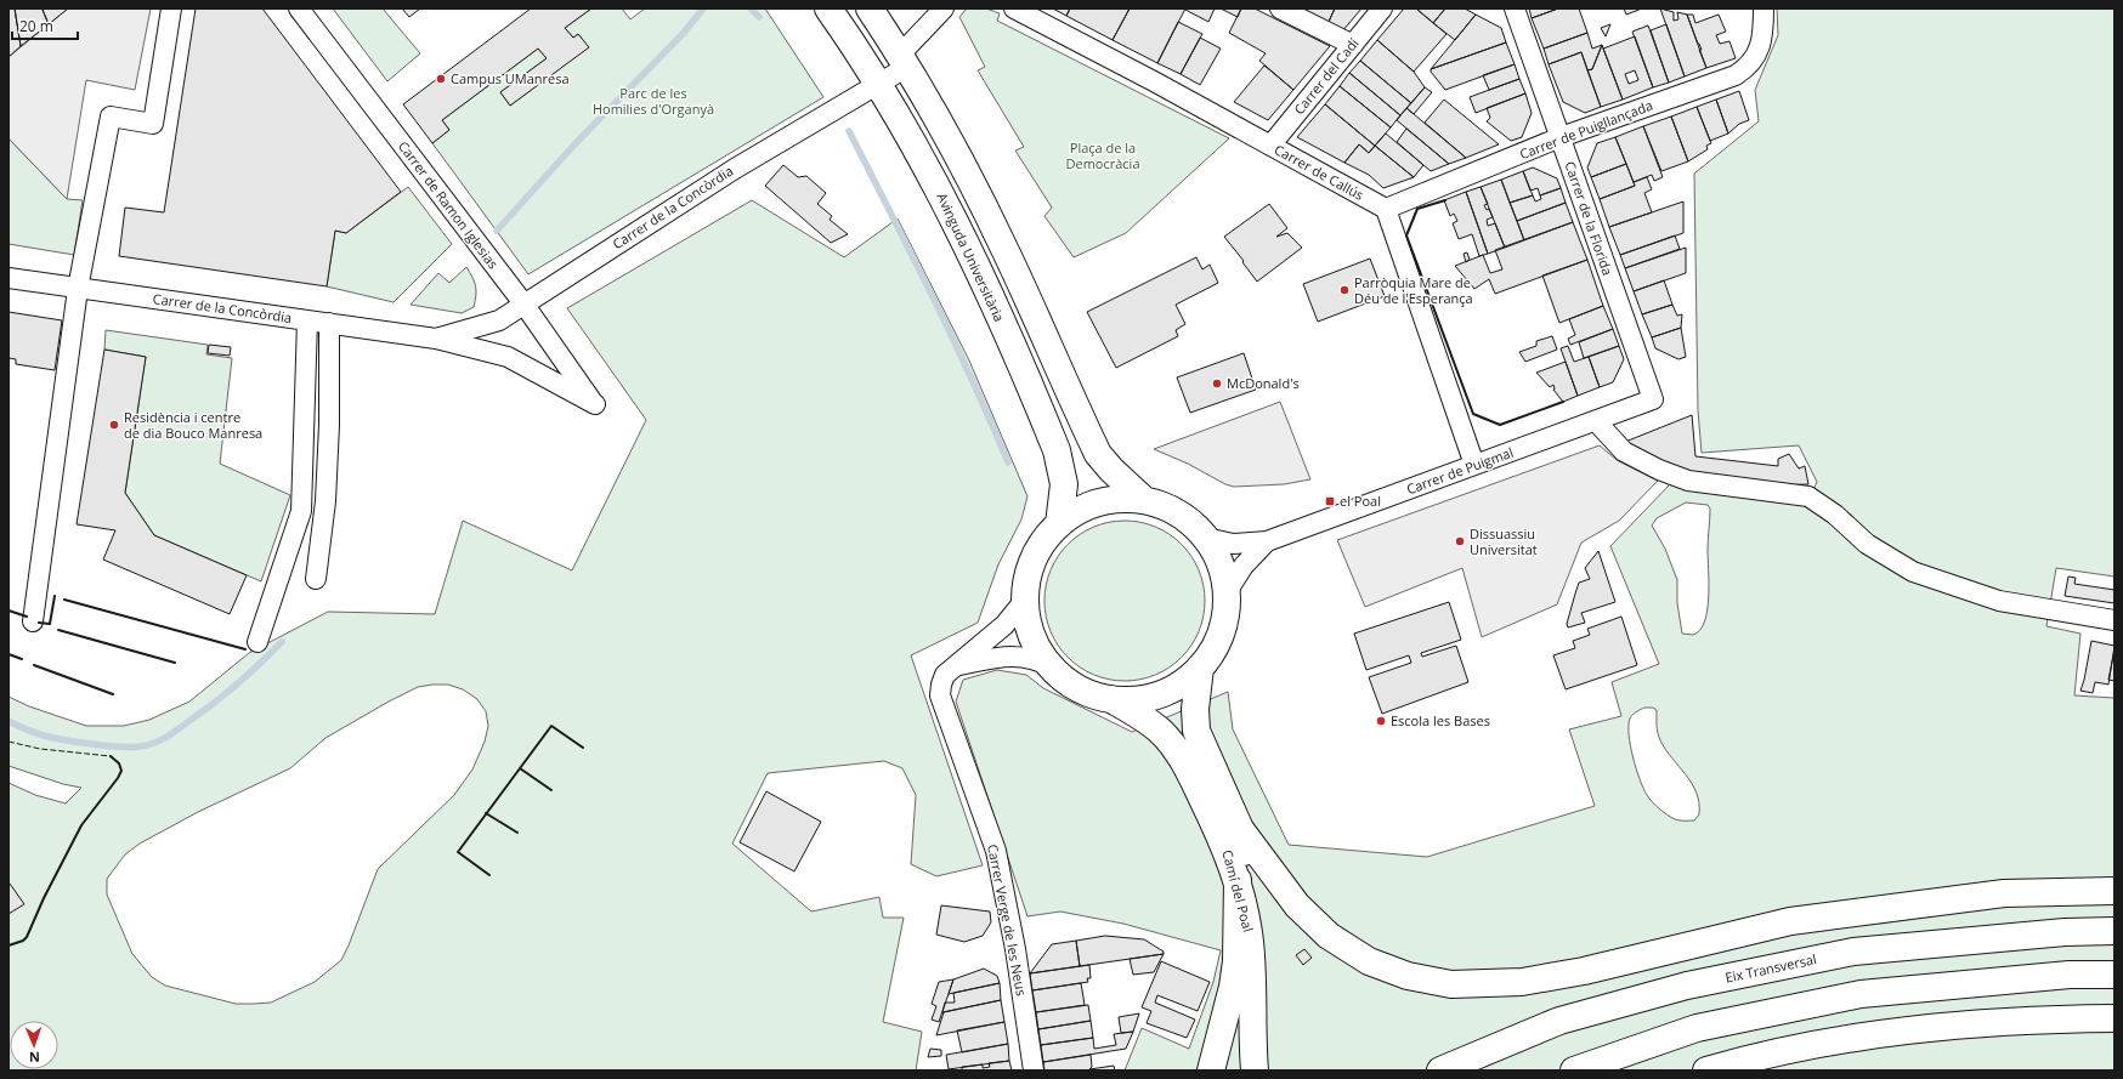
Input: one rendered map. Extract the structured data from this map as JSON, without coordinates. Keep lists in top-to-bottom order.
{
  "streets": {
    "main road": ["Avinguda Universitària", "Camí del Poal", "Eix Transversal"],
    "street": [
      "Carrer del Cadí",
      "Carrer de Puigllançada",
      "Carrer de Callús",
      "Carrer de Ramon Iglesias",
      "Carrer de la Concòrdia",
      "Carrer de la Florida",
      "Carrer de Puigmal",
      "Carrer Verge de les Neus"
    ]
  },
  "crossings": [
    ["Carrer del Cadí", "Carrer de Callús"],
    ["Carrer de Puigllançada", "Carrer de Callús"],
    ["Carrer de Puigllançada", "Carrer de la Florida"],
    ["Carrer de Ramon Iglesias", "Carrer de la Concòrdia"],
    ["Carrer de la Concòrdia", "Avinguda Universitària"],
    ["Carrer de la Florida", "Carrer de Puigmal"]
  ],
  "parks": ["Parc de les Homilies d'Organyà", "Plaça de la Democràcia"],
  "places": {
    "other": [
      "Campus UManresa",
      "Parròquia Mare de Déu de l'Esperança",
      "McDonald's",
      "Residència i centre de dia Bouco Manresa",
      "Dissuassiu Universitat",
      "Escola les Bases"
    ],
    "transit": ["el Poal"]
  },
  "scale_bar": "20 m",
  "north": "bottom"
}
